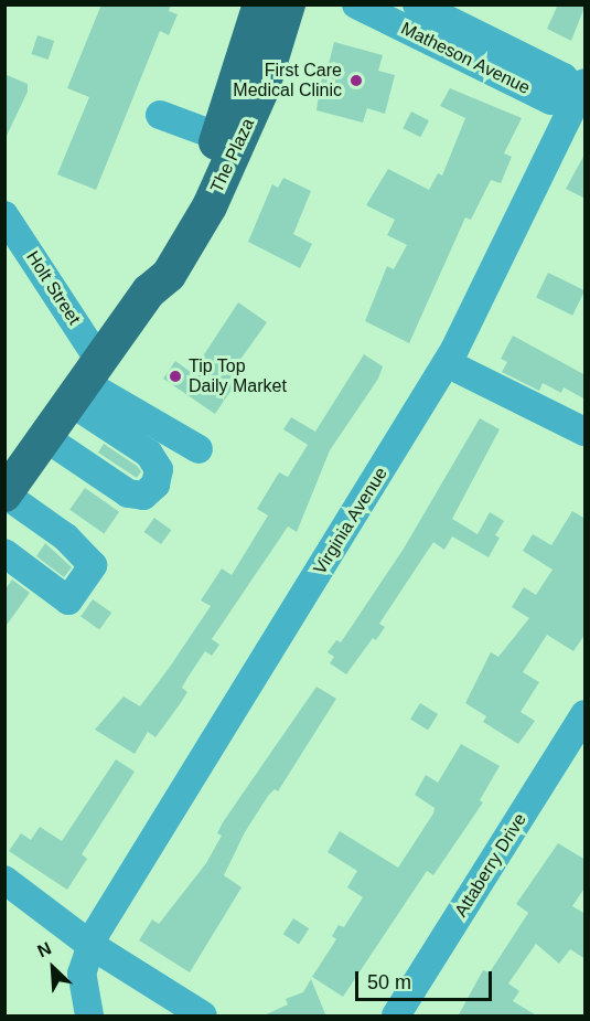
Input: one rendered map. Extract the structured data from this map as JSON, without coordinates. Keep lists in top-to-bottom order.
{
  "streets": {
    "main road": ["The Plaza"],
    "street": [
      "Matheson Avenue",
      "Holt Street",
      "Virginia Avenue",
      "Attaberry Drive"
    ]
  },
  "crossings": [
    ["Matheson Avenue", "Virginia Avenue"],
    ["The Plaza", "Holt Street"]
  ],
  "places": ["First Care Medical Clinic", "Tip Top Daily Market"],
  "scale_bar": "50 m",
  "north": "top left"
}
